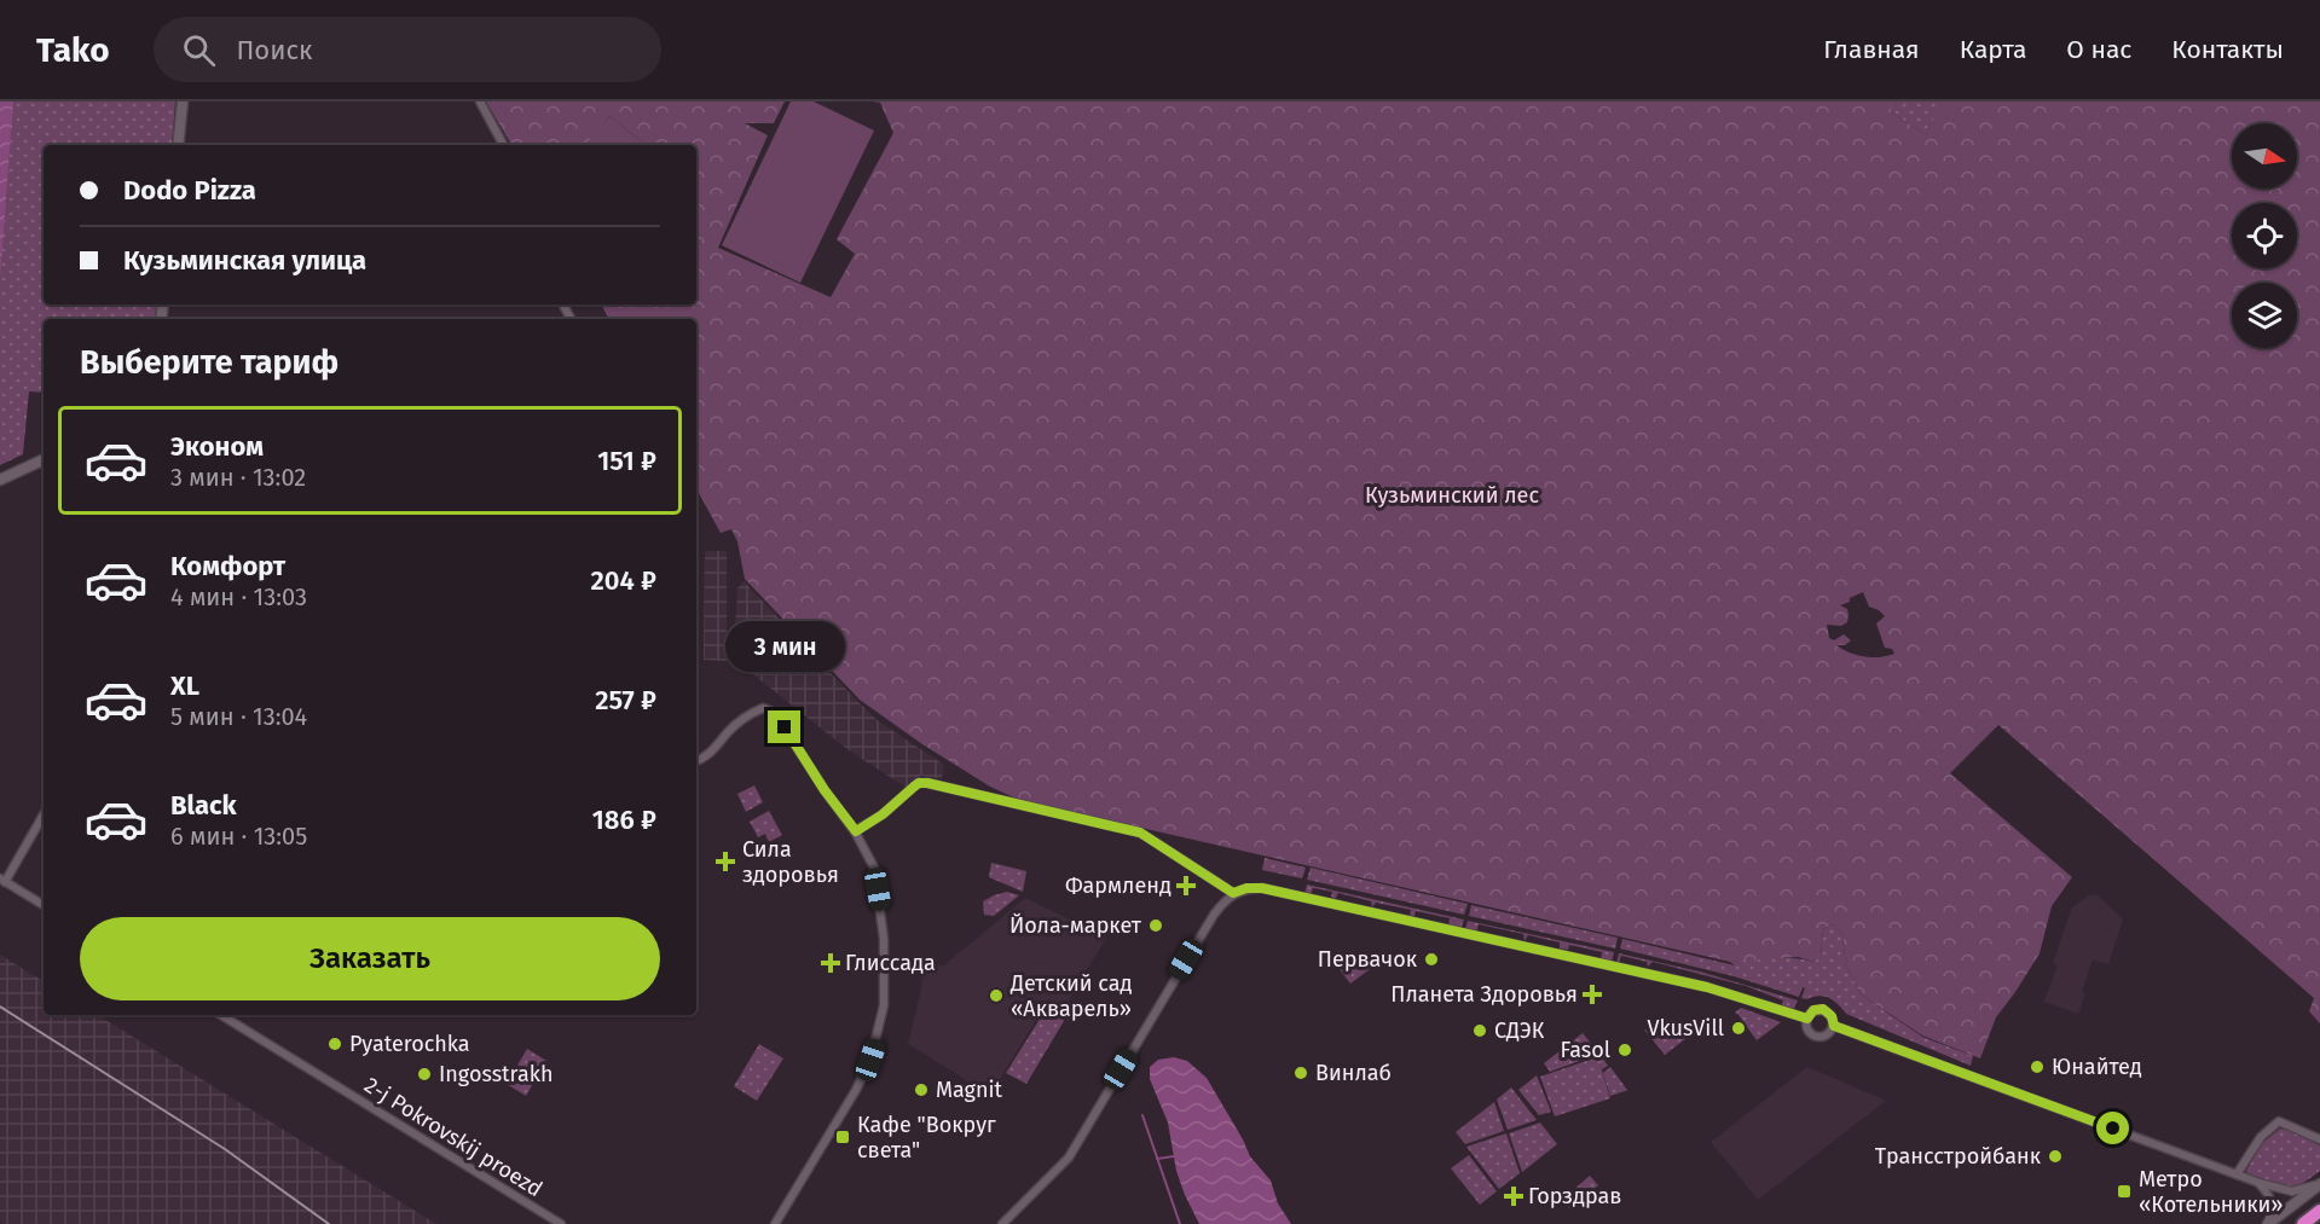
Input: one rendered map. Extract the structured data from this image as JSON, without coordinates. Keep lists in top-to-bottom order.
{
  "streets": {
    "street": ["2-j Pokrovskij proezd"]
  },
  "parks": ["Кузьминский лес"],
  "places": {
    "health": [
      "Сила здоровья",
      "Фармленд",
      "Глиссада",
      "Планета Здоровья",
      "Горздрав"
    ],
    "other": [
      "Йола-маркет",
      "Первачок",
      "Детский сад «Акварель»",
      "VkusVill",
      "СДЭК",
      "Pyaterochka",
      "Fasol",
      "Юнайтед",
      "Винлаб",
      "Ingosstrakh",
      "Magnit",
      "Трансстройбанк"
    ],
    "transit": ["Кафе \"Вокруг света\"", "Метро «Котельники»"]
  },
  "north": "right",
  "page": {
    "header": "Tako",
    "search": "Поиск",
    "nav": [
      "Главная",
      "Карта",
      "О нас",
      "Контакты"
    ],
    "banner": ["Dodo Pizza", "Кузьминская улица"],
    "heading": "Выберите тариф",
    "list": [
      {
        "name": "Эконом",
        "note": "3 мин · 13:02",
        "value": "151 ₽"
      },
      {
        "name": "Комфорт",
        "note": "4 мин · 13:03",
        "value": "204 ₽"
      },
      {
        "name": "XL",
        "note": "5 мин · 13:04",
        "value": "257 ₽"
      },
      {
        "name": "Black",
        "note": "6 мин · 13:05",
        "value": "186 ₽"
      }
    ],
    "bubble": "3 мин",
    "buttons": "Заказать"
  }
}
